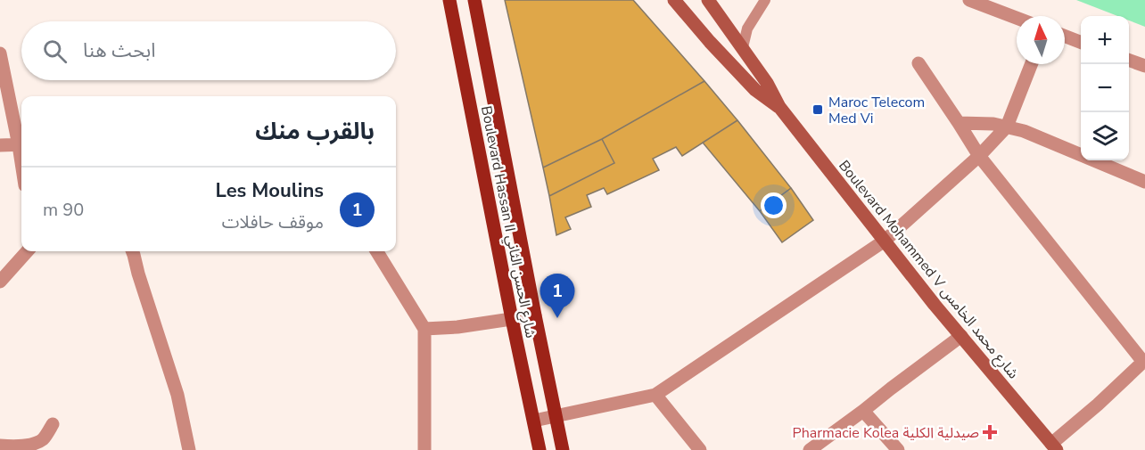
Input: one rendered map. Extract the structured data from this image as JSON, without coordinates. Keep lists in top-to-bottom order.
{
  "streets": {
    "main road": ["Boulevard Hassan II شارع الحسن الثاني", "Boulevard Mohammed V شارع محمد الخامس"]
  },
  "places": {
    "transit": ["Maroc Telecom Med Vi"],
    "health": ["Pharmacie Kolea صيدلية الكلية"]
  },
  "north": "top",
  "page": {
    "map_buttons": ["+", "−"],
    "search": "ابحث هنا",
    "heading": "بالقرب منك",
    "list": [
      {
        "mark": "1",
        "name": "Les Moulins",
        "note": "موقف حافلات",
        "value": "90 m"
      }
    ],
    "pins": "1"
  }
}
